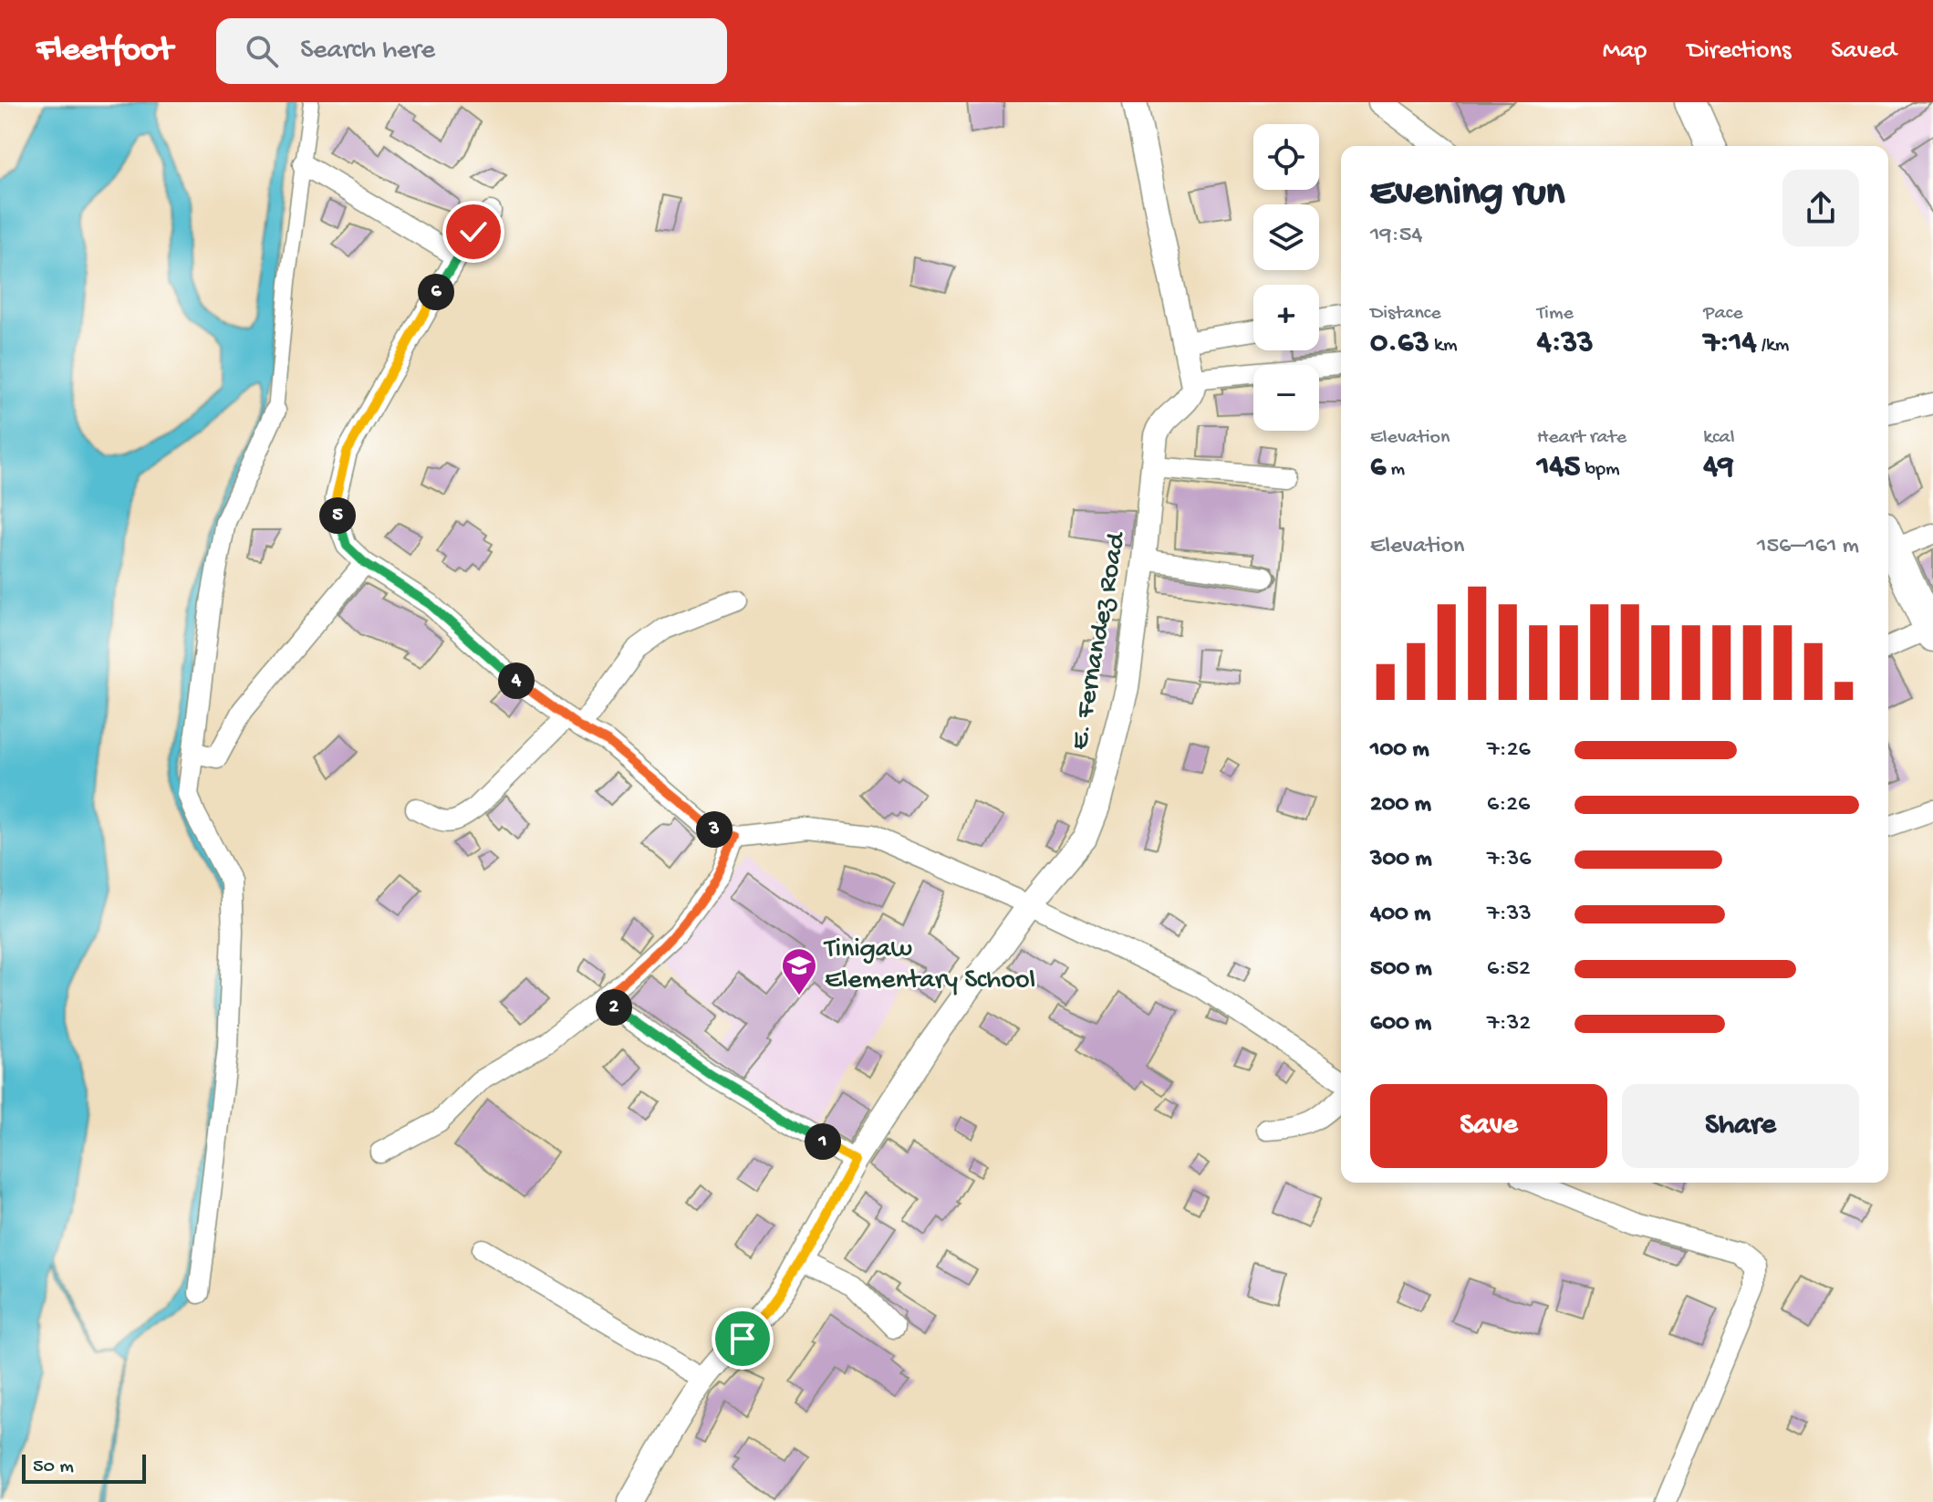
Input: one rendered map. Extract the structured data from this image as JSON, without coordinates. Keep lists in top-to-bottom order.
{
  "streets": {
    "street": ["E. Fernandez Road"]
  },
  "places": {
    "school or university": ["Tinigaw Elementary School"]
  },
  "scale_bar": "50 m",
  "page": {
    "header": "Fleetfoot",
    "search": "Search here",
    "nav": ["Map", "Directions", "Saved"],
    "map_buttons": ["+", "−"],
    "heading": ["Evening run", "19:54"],
    "stats": [
      ["Distance", "0.63 km"],
      ["Time", "4:33"],
      ["Pace", "7:14 /km"],
      ["Elevation", "6 m"],
      ["Heart rate", "145 bpm"],
      ["kcal", "49"]
    ],
    "pins": [
      "6",
      "5",
      "4",
      "3",
      "2",
      "1"
    ],
    "chart": ["Elevation", "156–161 m"],
    "list": [
      {
        "name": "100 m",
        "note": "7:26"
      },
      {
        "name": "200 m",
        "note": "6:26"
      },
      {
        "name": "300 m",
        "note": "7:36"
      },
      {
        "name": "400 m",
        "note": "7:33"
      },
      {
        "name": "500 m",
        "note": "6:52"
      },
      {
        "name": "600 m",
        "note": "7:32"
      }
    ],
    "buttons": ["Save", "Share"],
    "scale": "50 m"
  }
}
